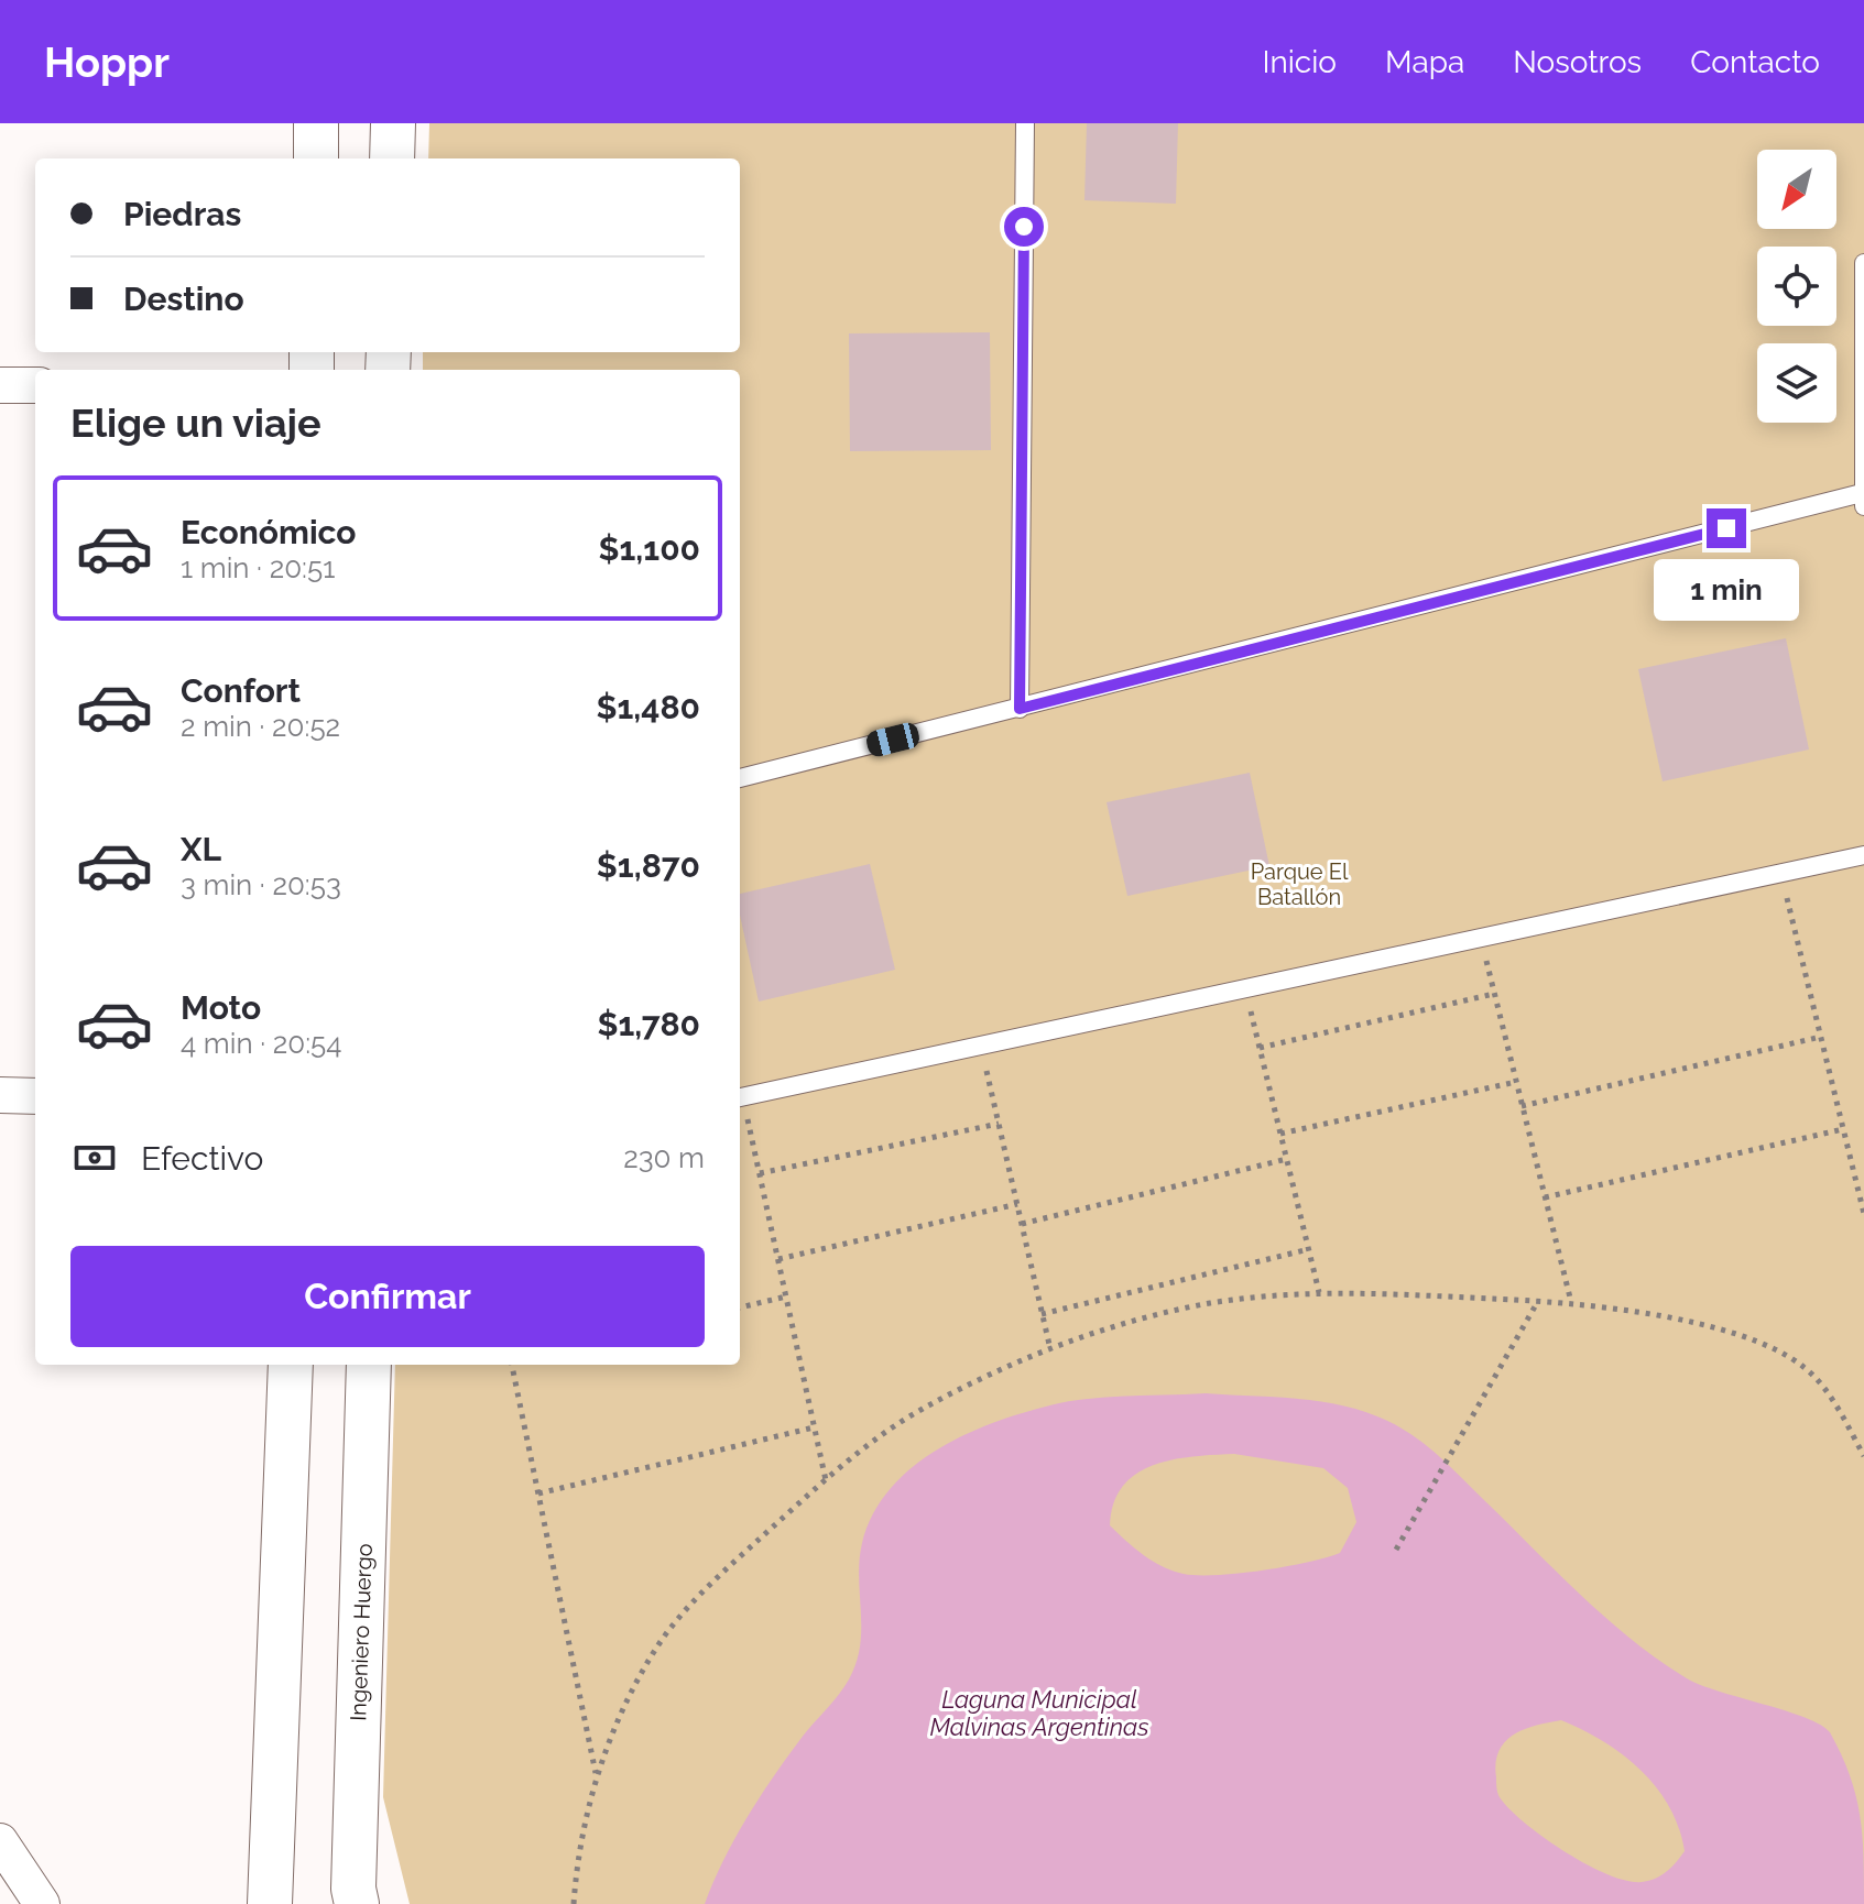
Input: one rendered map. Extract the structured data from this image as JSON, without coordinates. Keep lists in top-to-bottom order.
{
  "streets": {
    "street": ["Ingeniero Huergo"]
  },
  "water": ["Laguna Municipal Malvinas Argentinas"],
  "parks": ["Parque El Batallón"],
  "north": "bottom left",
  "page": {
    "header": "Hoppr",
    "nav": [
      "Inicio",
      "Mapa",
      "Nosotros",
      "Contacto"
    ],
    "banner": ["Piedras", "Destino"],
    "heading": "Elige un viaje",
    "list": [
      {
        "name": "Económico",
        "note": "1 min · 20:51",
        "value": "$1,100"
      },
      {
        "name": "Confort",
        "note": "2 min · 20:52",
        "value": "$1,480"
      },
      {
        "name": "XL",
        "note": "3 min · 20:53",
        "value": "$1,870"
      },
      {
        "name": "Moto",
        "note": "4 min · 20:54",
        "value": "$1,780"
      }
    ],
    "bubble": "1 min",
    "pay": ["Efectivo", "230 m"],
    "buttons": "Confirmar"
  }
}
